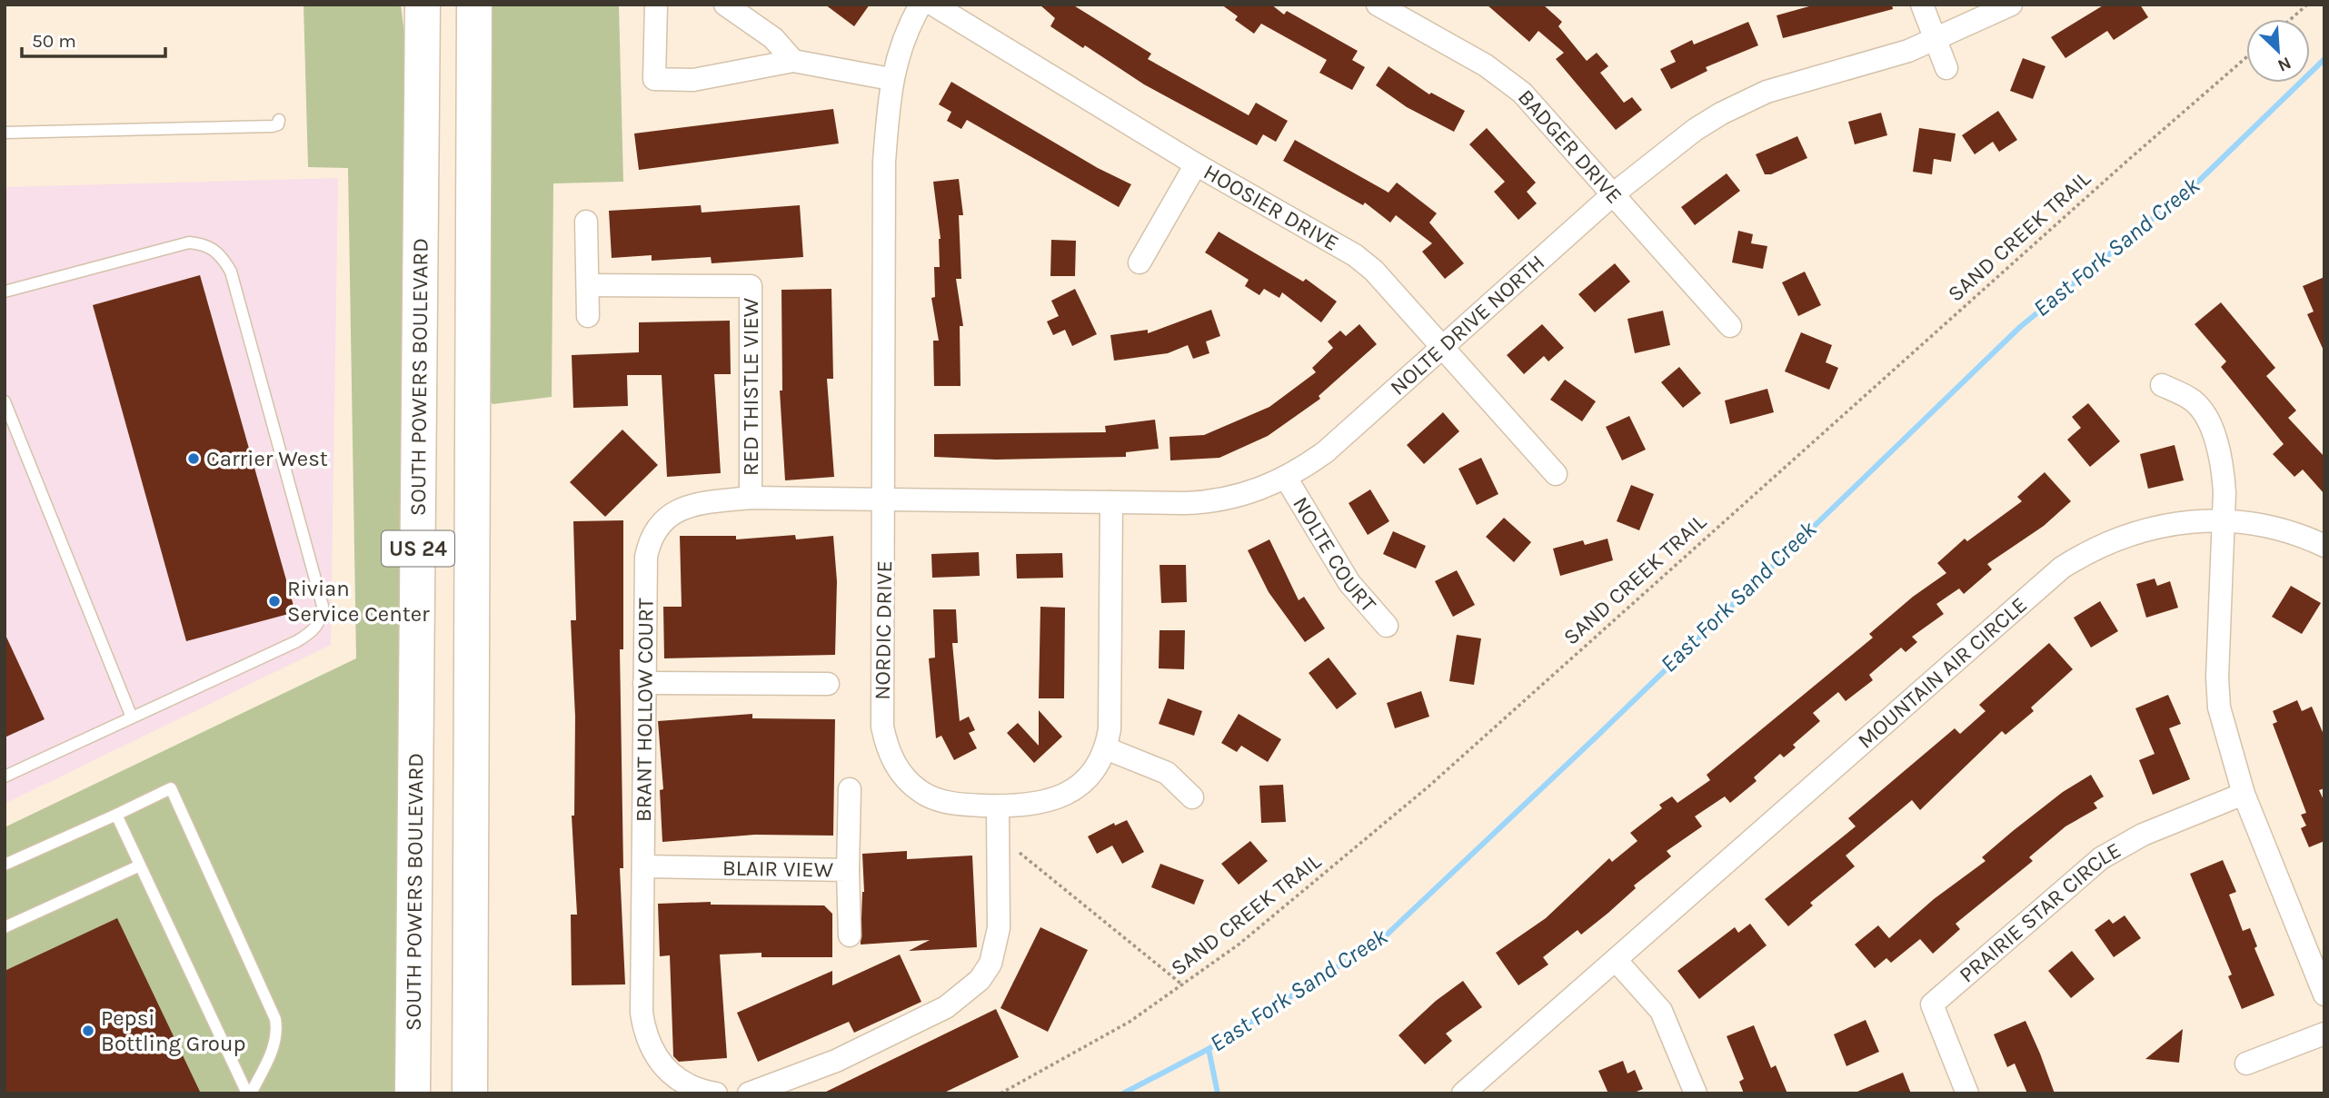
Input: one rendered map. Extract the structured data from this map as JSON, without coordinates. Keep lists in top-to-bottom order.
{
  "streets": {
    "highway": ["SOUTH POWERS BOULEVARD", "US 24"],
    "street": [
      "BADGER DRIVE",
      "HOOSIER DRIVE",
      "NOLTE DRIVE NORTH",
      "RED THISTLE VIEW",
      "NOLTE COURT",
      "NORDIC DRIVE",
      "MOUNTAIN AIR CIRCLE",
      "BRANT HOLLOW COURT",
      "BLAIR VIEW",
      "PRAIRIE STAR CIRCLE"
    ],
    "path": ["SAND CREEK TRAIL"]
  },
  "crossings": [
    ["BADGER DRIVE", "NOLTE DRIVE NORTH"],
    ["HOOSIER DRIVE", "NOLTE DRIVE NORTH"],
    ["NOLTE DRIVE NORTH", "NOLTE COURT"],
    ["NOLTE DRIVE NORTH", "NORDIC DRIVE"],
    ["NOLTE DRIVE NORTH", "BRANT HOLLOW COURT"],
    ["RED THISTLE VIEW", "BRANT HOLLOW COURT"],
    ["NORDIC DRIVE", "BRANT HOLLOW COURT"],
    ["BRANT HOLLOW COURT", "BLAIR VIEW"]
  ],
  "water": ["East Fork Sand Creek"],
  "places": ["Carrier West", "Rivian Service Center", "Pepsi Bottling Group"],
  "scale_bar": "50 m",
  "north": "bottom right"
}
